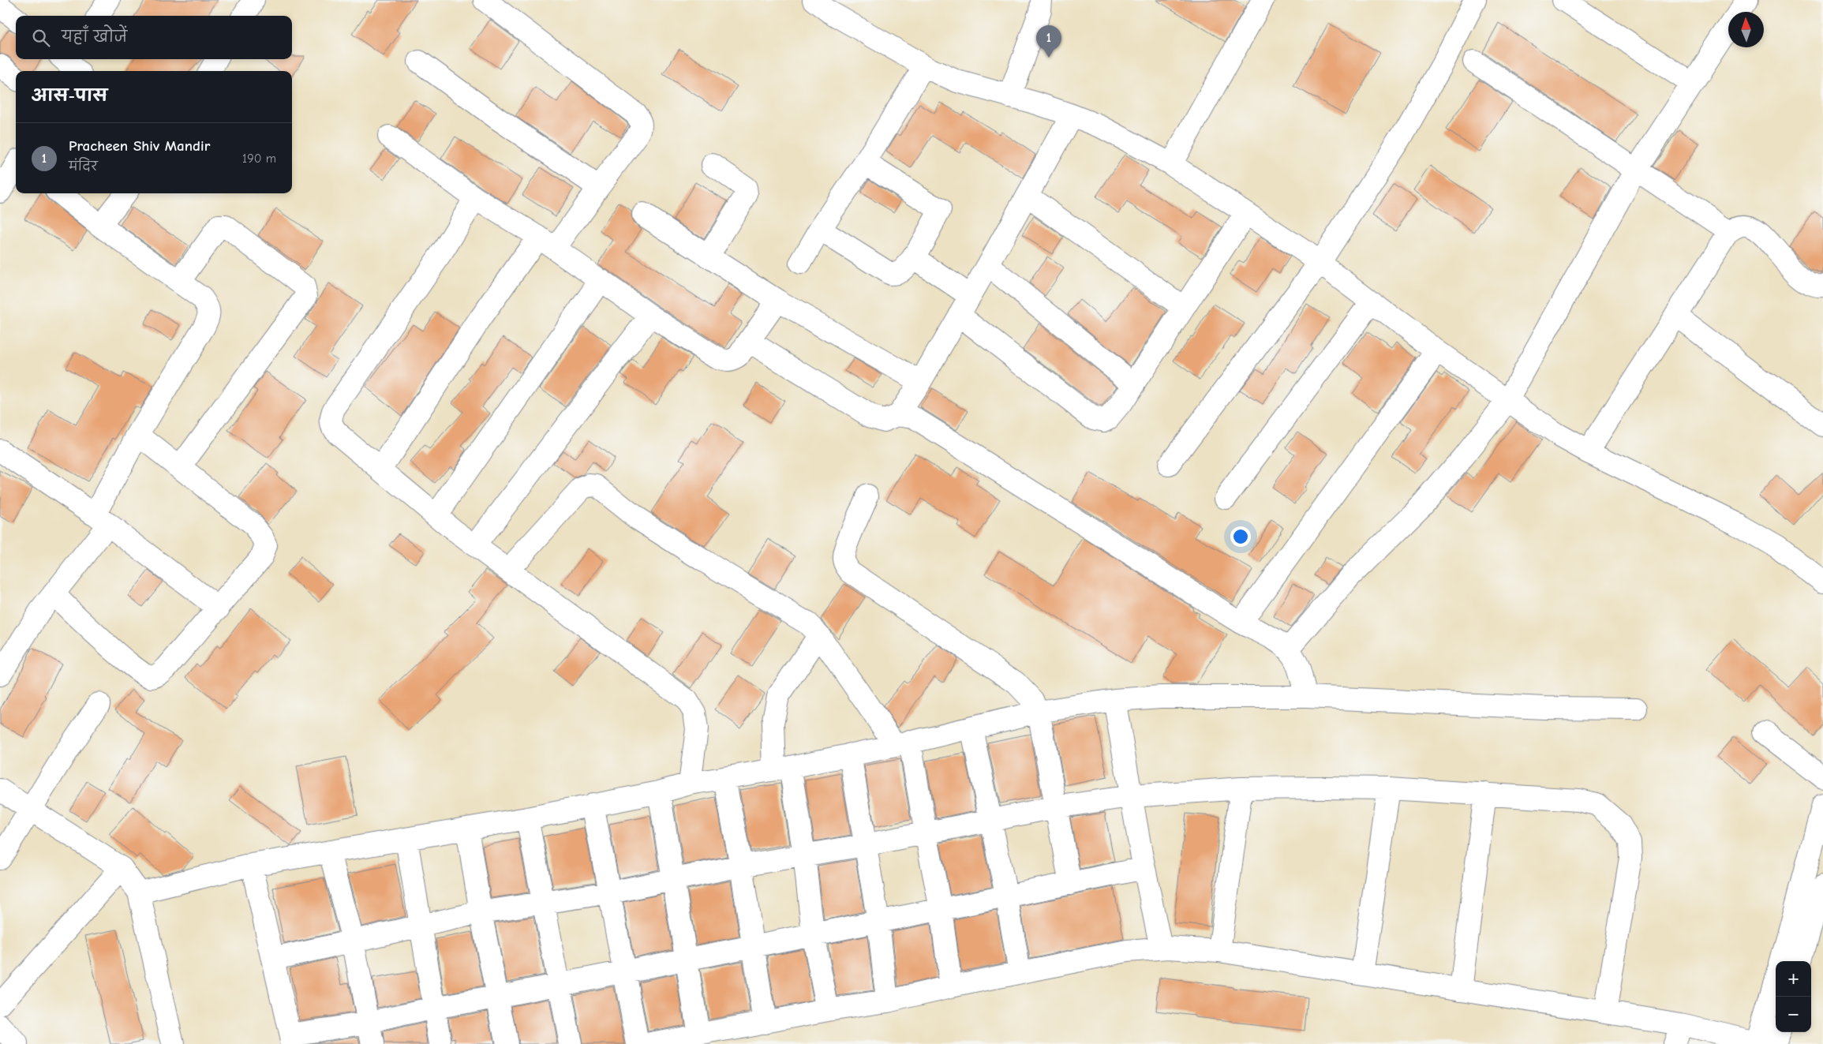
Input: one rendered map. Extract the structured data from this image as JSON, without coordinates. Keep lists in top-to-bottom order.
{
  "north": "top",
  "page": {
    "search": "यहाँ खोजें",
    "pins": "1",
    "heading": "आस-पास",
    "list": [
      {
        "mark": "1",
        "name": "Pracheen Shiv Mandir",
        "note": "मंदिर",
        "value": "190 m"
      }
    ],
    "map_buttons": ["+", "−"]
  }
}
